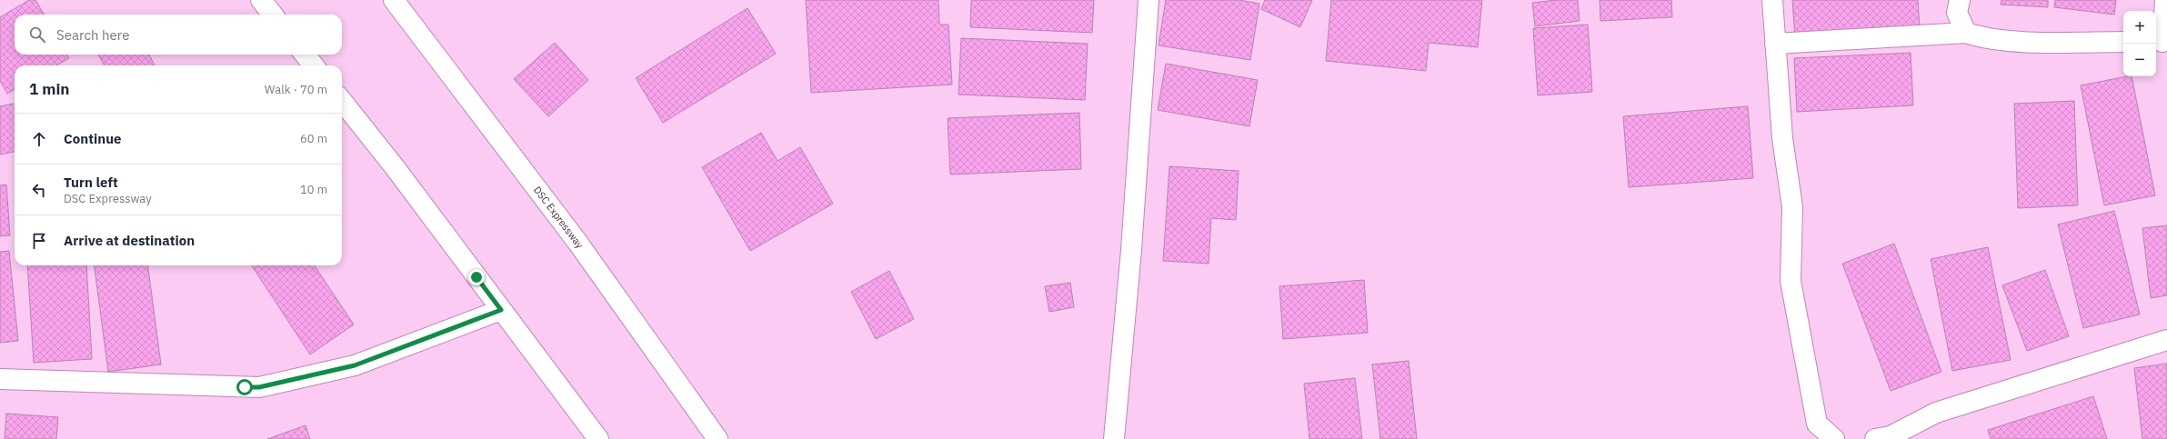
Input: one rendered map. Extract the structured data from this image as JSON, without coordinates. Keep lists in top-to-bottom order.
{
  "streets": {
    "street": ["DSC Expressway"]
  },
  "page": {
    "map_buttons": ["+", "−"],
    "search": "Search here",
    "heading": ["1 min", "Walk · 70 m"],
    "list": [
      ["Continue", "60 m"],
      ["Turn left", "DSC Expressway", "10 m"],
      "Arrive at destination"
    ]
  }
}
